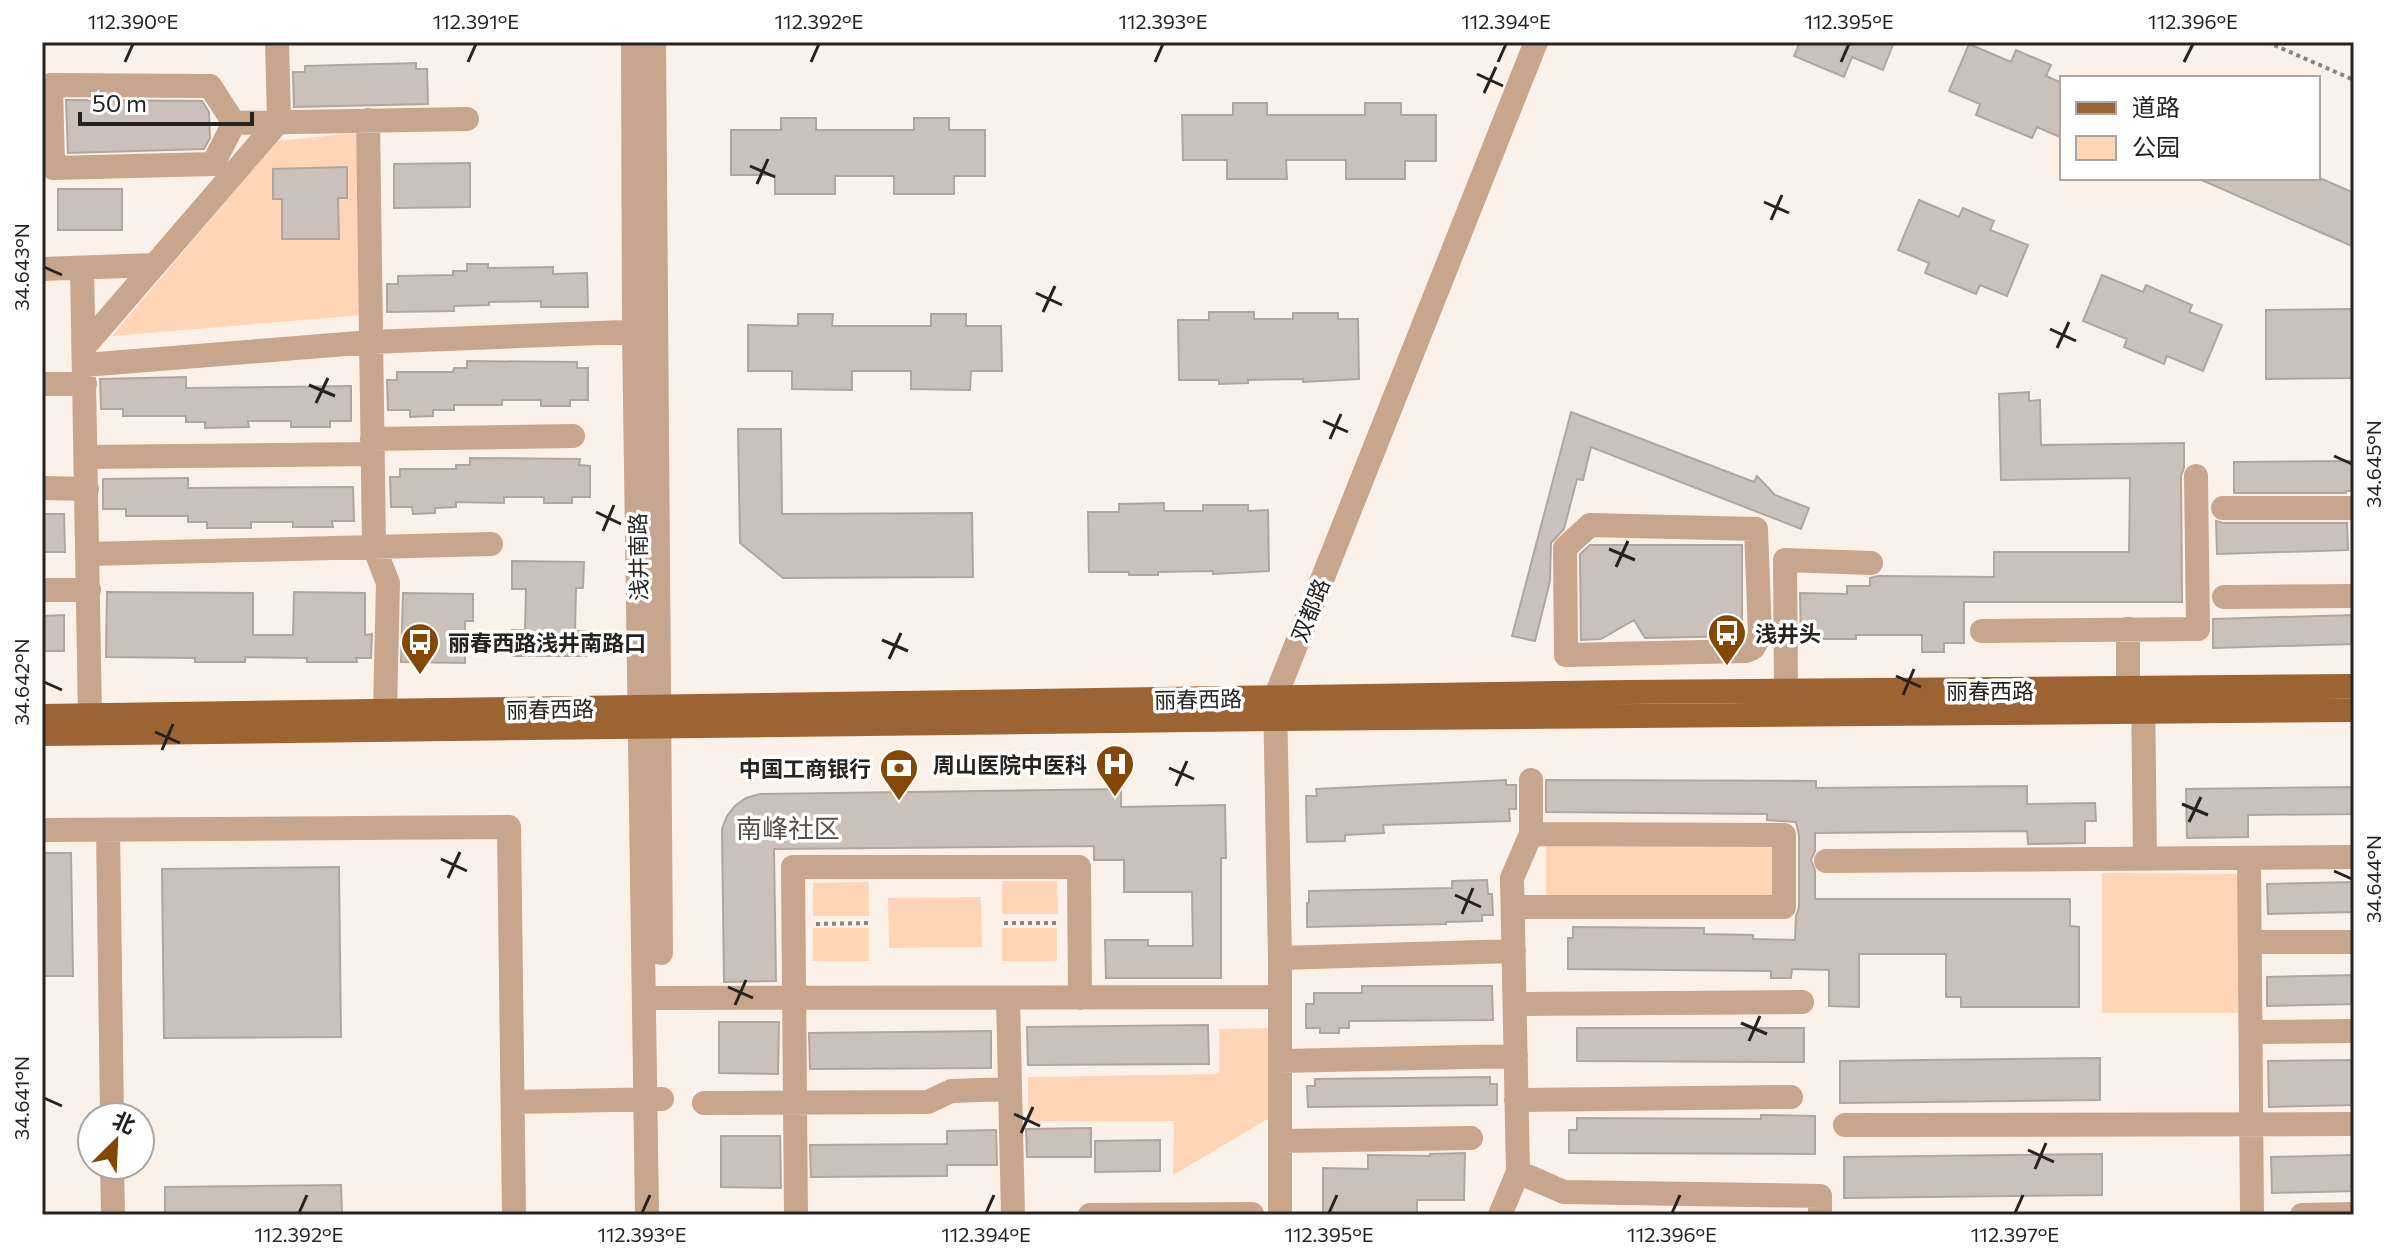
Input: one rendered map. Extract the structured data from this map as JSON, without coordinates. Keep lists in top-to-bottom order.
{
  "streets": {
    "main road": ["丽春西路"],
    "street": ["浅井南路", "双都路"]
  },
  "crossings": [
    ["浅井南路", "丽春西路"],
    ["双都路", "丽春西路"]
  ],
  "districts": ["南峰社区"],
  "places": {
    "bus stop": ["浅井头", "丽春西路浅井南路口"],
    "hospital": ["周山医院中医科"],
    "bank": ["中国工商银行"]
  },
  "legend": ["道路", "公园"],
  "scale_bar": "50 m",
  "north": "top right",
  "coordinates": [
    "112.390°E",
    "112.391°E",
    "112.392°E",
    "112.393°E",
    "112.394°E",
    "112.395°E",
    "112.396°E",
    "34.643°N",
    "34.645°N",
    "34.642°N",
    "34.644°N",
    "34.641°N",
    "112.397°E"
  ]
}
